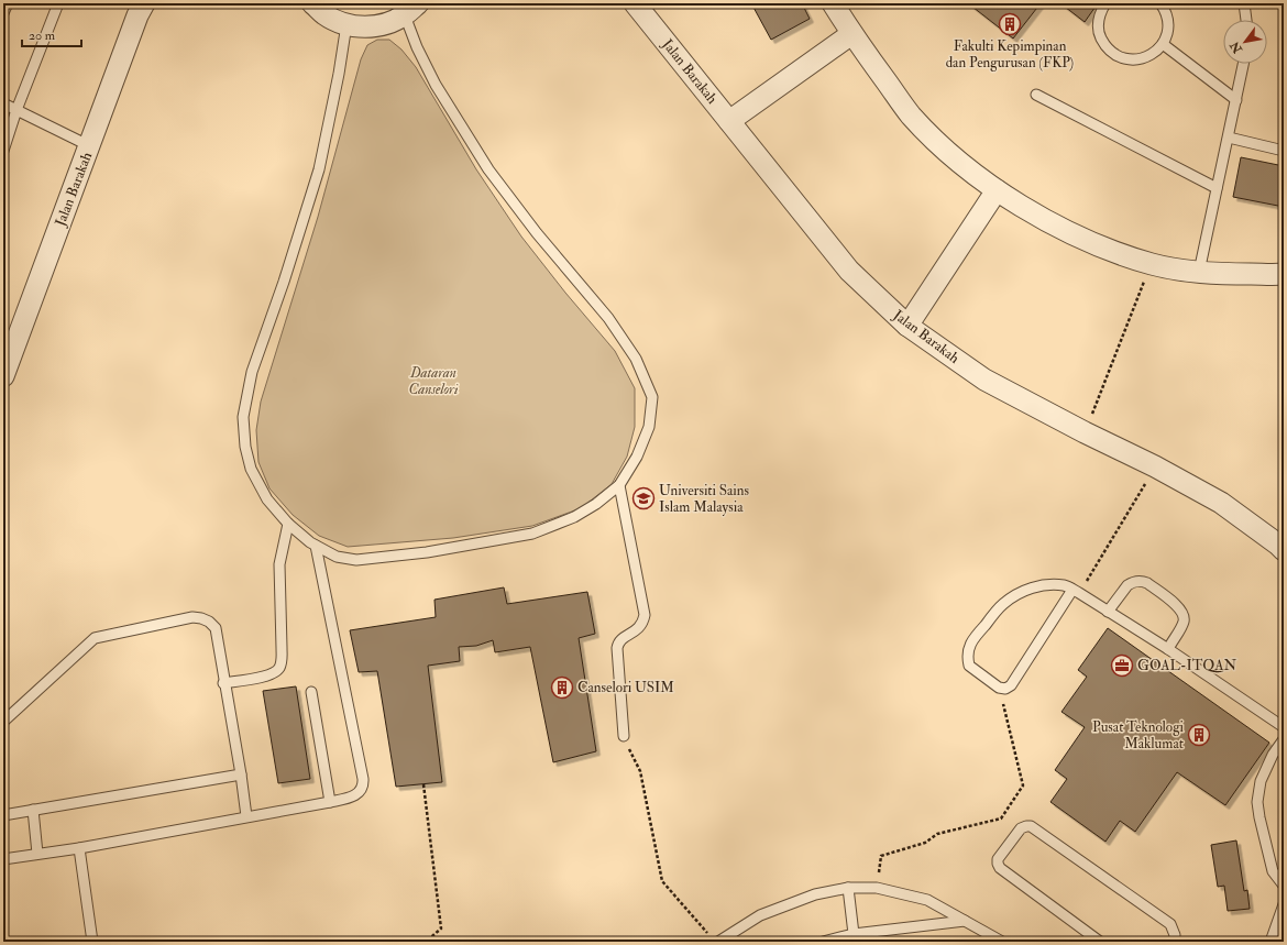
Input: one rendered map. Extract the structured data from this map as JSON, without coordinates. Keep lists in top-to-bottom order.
{
  "streets": {
    "street": ["Jalan Barakah"]
  },
  "parks": ["Dataran Canselori"],
  "places": {
    "building": ["Fakulti Kepimpinan dan Pengurusan (FKP)", "Canselori USIM", "Pusat Teknologi Maklumat"],
    "school or university": ["Universiti Sains Islam Malaysia"],
    "office": ["GOAL-ITQAN"]
  },
  "scale_bar": "20 m",
  "north": "bottom left"
}
